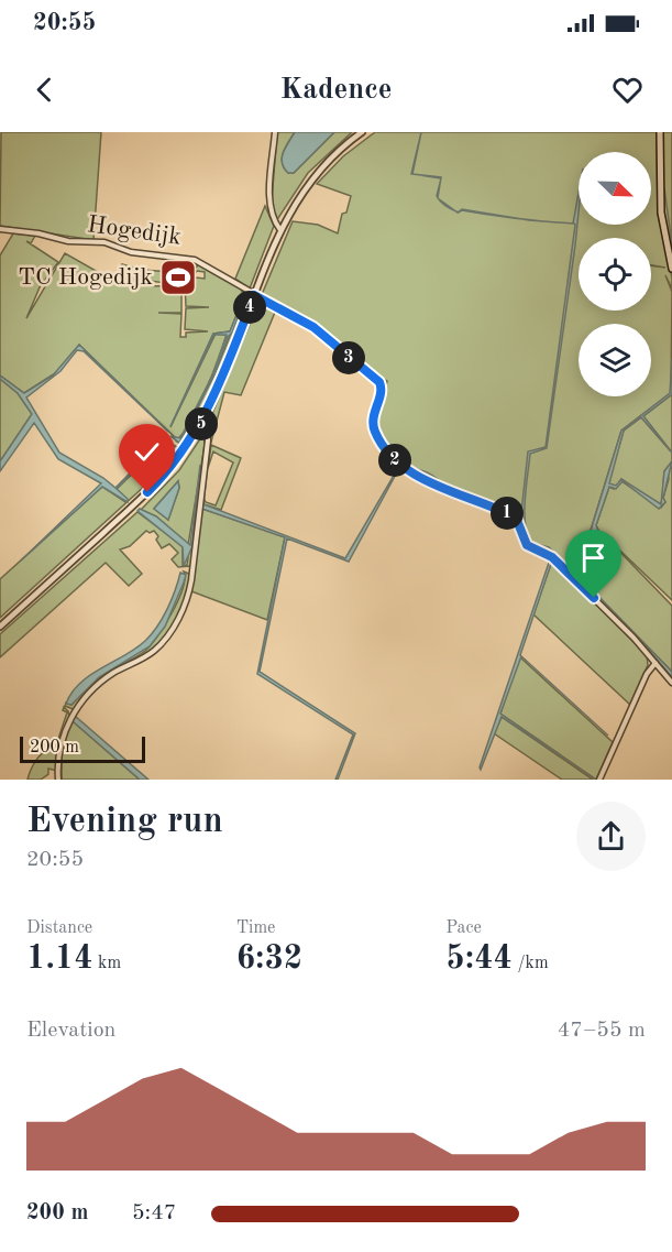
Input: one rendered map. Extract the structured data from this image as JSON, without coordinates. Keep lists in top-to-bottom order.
{
  "streets": {
    "street": ["Hogedijk"]
  },
  "places": {
    "sports": ["TC Hogedijk"]
  },
  "scale_bar": "200 m",
  "north": "bottom right",
  "page": {
    "status": "20:55",
    "header": "Kadence",
    "pins": [
      "4",
      "3",
      "5",
      "2",
      "1"
    ],
    "scale": "200 m",
    "heading": ["Evening run", "20:55"],
    "stats": [
      ["Distance", "1.14 km"],
      ["Time", "6:32"],
      ["Pace", "5:44 /km"]
    ],
    "chart": ["Elevation", "47–55 m"],
    "list": [
      {
        "name": "200 m",
        "note": "5:47"
      }
    ]
  }
}
